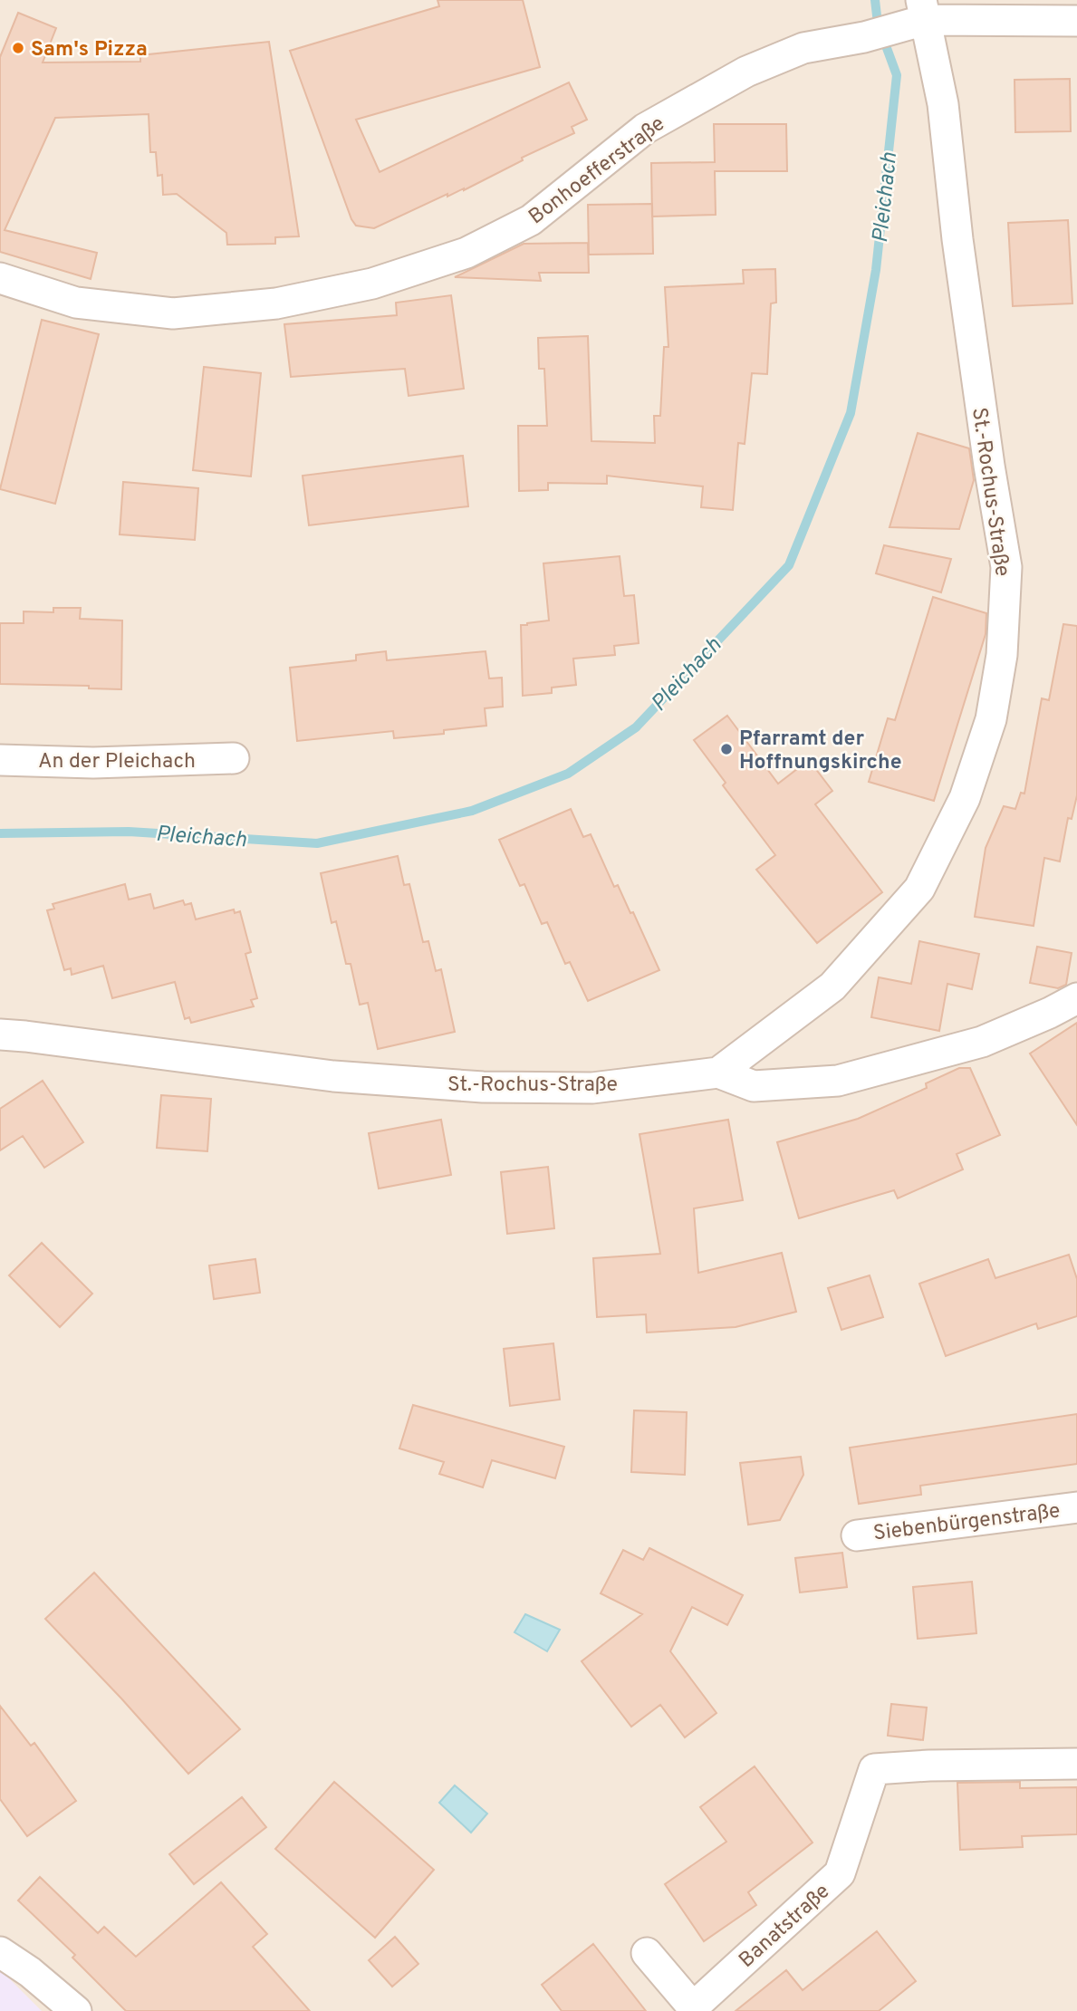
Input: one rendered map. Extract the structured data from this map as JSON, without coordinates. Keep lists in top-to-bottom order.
{
  "streets": {
    "street": [
      "Bonhoefferstraße",
      "St.-Rochus-Straße",
      "An der Pleichach",
      "Siebenbürgenstraße",
      "Banatstraße"
    ]
  },
  "crossings": [
    ["Bonhoefferstraße", "St.-Rochus-Straße"]
  ],
  "water": ["Pleichach"],
  "places": ["Sam's Pizza", "Pfarramt der Hoffnungskirche"]
}
